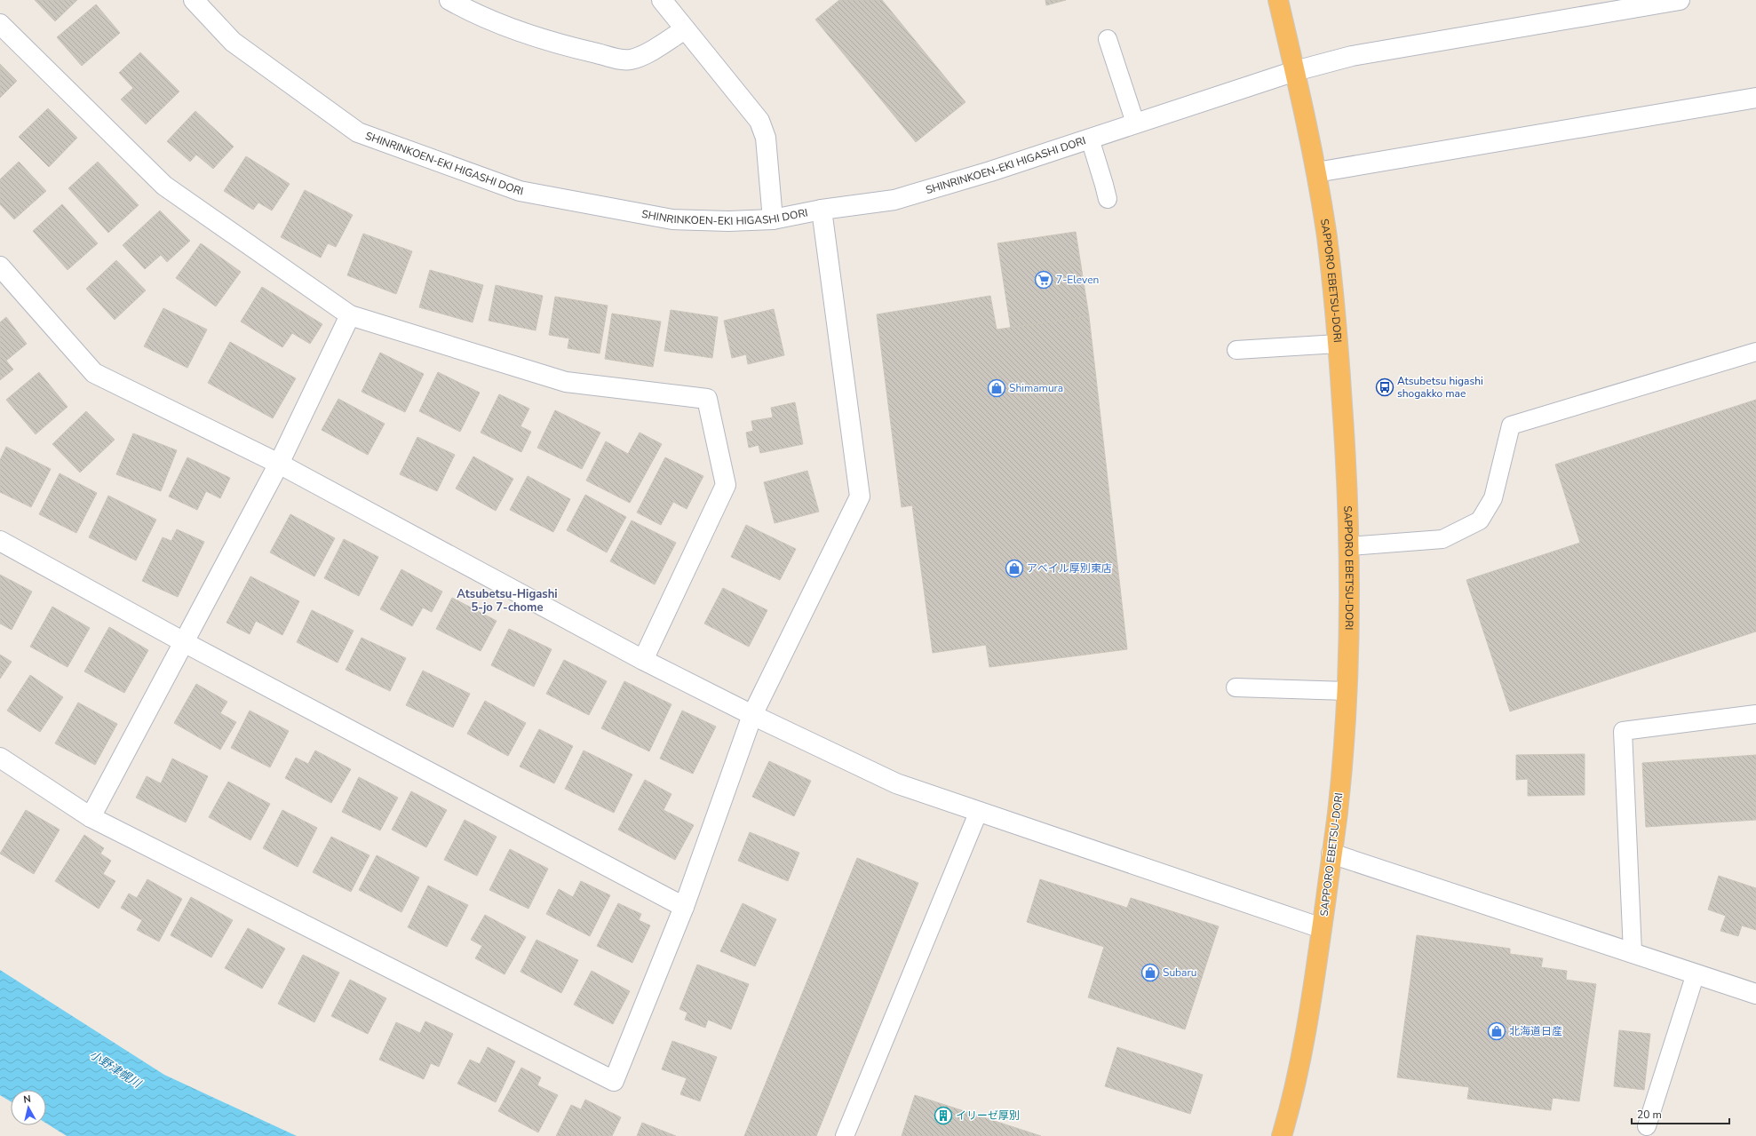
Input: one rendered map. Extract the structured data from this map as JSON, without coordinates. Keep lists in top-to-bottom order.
{
  "streets": {
    "highway": ["SAPPORO EBETSU-DORI"],
    "street": ["SHINRINKOEN-EKI HIGASHI DORI"]
  },
  "crossings": [
    ["SHINRINKOEN-EKI HIGASHI DORI", "SAPPORO EBETSU-DORI"]
  ],
  "districts": ["Atsubetsu-Higashi 5-jo 7-chome"],
  "water": ["小野津幌川"],
  "places": {
    "supermarket": ["7-Eleven"],
    "bus stop": ["Atsubetsu higashi shogakko mae"],
    "shop": [
      "Shimamura",
      "アベイル厚別東店",
      "Subaru",
      "北海道日産"
    ],
    "building": ["イリーゼ厚別"]
  },
  "scale_bar": "20 m",
  "north": "top"
}
